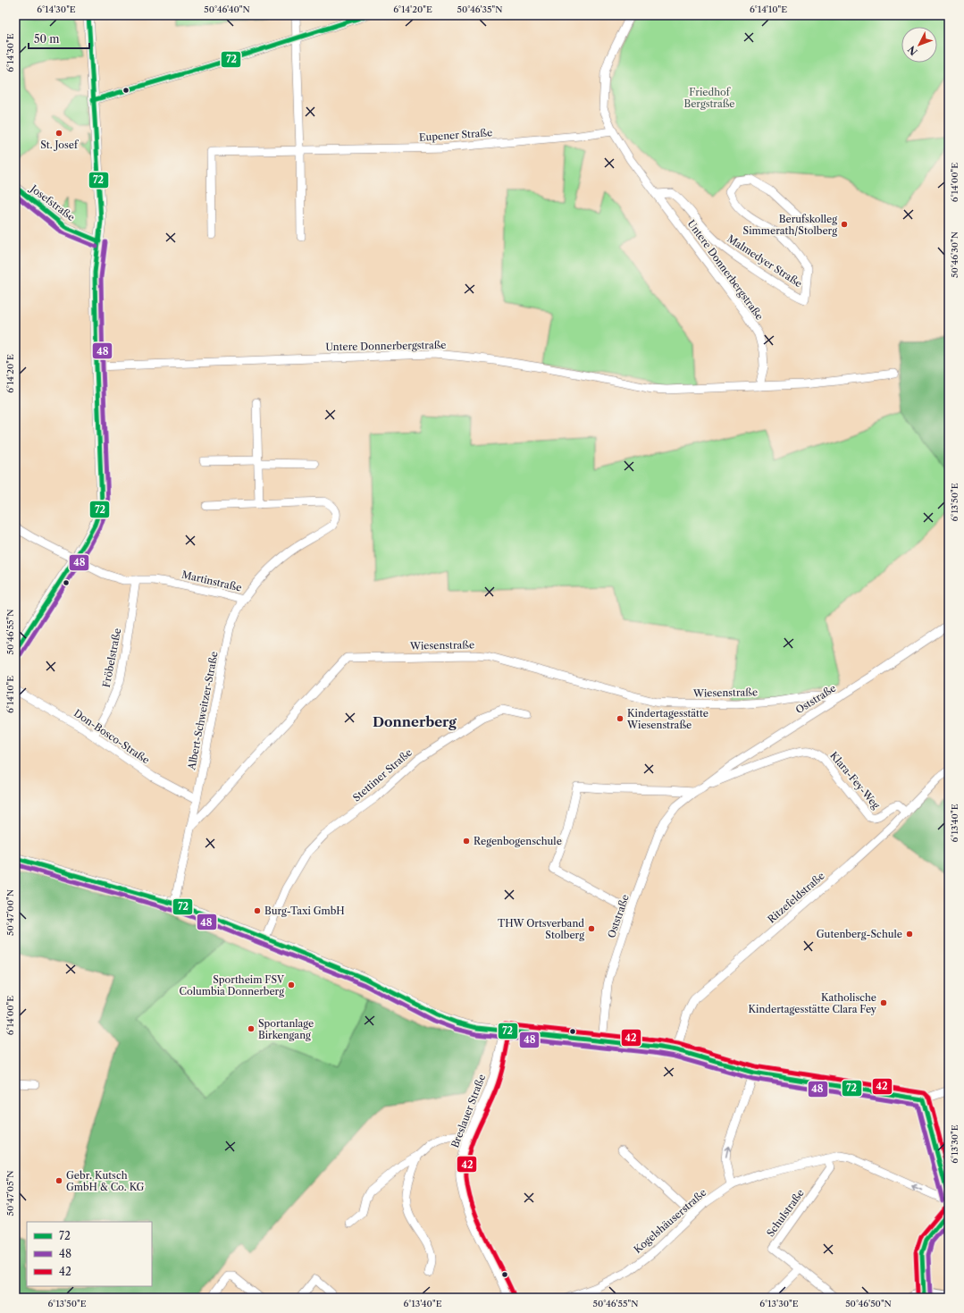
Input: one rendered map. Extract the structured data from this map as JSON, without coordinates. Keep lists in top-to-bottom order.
{
  "streets": {
    "street": [
      "Eupener Straße",
      "Josefstraße",
      "Malmedyer Straße",
      "Untere Donnerbergstraße",
      "Martinstraße",
      "Wiesenstraße",
      "Fröbelstraße",
      "Oststraße",
      "Albert-Schweitzer-Straße",
      "Don-Bosco-Straße",
      "Stettiner Straße",
      "Klara-Fey-Weg",
      "Ritzefeldstraße",
      "Breslauer Straße",
      "Schulstraße",
      "Kogelshäuserstraße"
    ]
  },
  "crossings": [
    ["Malmedyer Straße", "Untere Donnerbergstraße"],
    ["Martinstraße", "Fröbelstraße"],
    ["Martinstraße", "Albert-Schweitzer-Straße"],
    ["Wiesenstraße", "Oststraße"],
    ["Wiesenstraße", "Albert-Schweitzer-Straße"],
    ["Fröbelstraße", "Don-Bosco-Straße"],
    ["Oststraße", "Klara-Fey-Weg"],
    ["Albert-Schweitzer-Straße", "Don-Bosco-Straße"],
    ["Klara-Fey-Weg", "Ritzefeldstraße"],
    ["Schulstraße", "Kogelshäuserstraße"]
  ],
  "districts": ["Donnerberg"],
  "parks": ["Friedhof Bergstraße"],
  "places": [
    "St. Josef",
    "Berufskolleg Simmerath/Stolberg",
    "Kindertagesstätte Wiesenstraße",
    "Regenbogenschule",
    "Burg-Taxi GmbH",
    "THW Ortsverband Stolberg",
    "Gutenberg-Schule",
    "Sportheim FSV Columbia Donnerberg",
    "Katholische Kindertagesstätte Clara Fey",
    "Sportanlage Birkengang",
    "Gebr. Kutsch GmbH & Co. KG"
  ],
  "lines": ["transit line 72", "transit line 48", "transit line 42"],
  "legend": ["72", "48", "42"],
  "scale_bar": "50 m",
  "north": "bottom left",
  "coordinates": [
    "6°14'30\"E",
    "50°46'40\"N",
    "6°14'20\"E",
    "50°46'35\"N",
    "6°14'10\"E",
    "6°14'00\"E",
    "50°46'30\"N",
    "6°13'50\"E",
    "50°46'55\"N",
    "6°13'40\"E",
    "50°47'00\"N",
    "6°13'30\"E",
    "50°47'05\"N",
    "50°46'50\"N"
  ]
}
